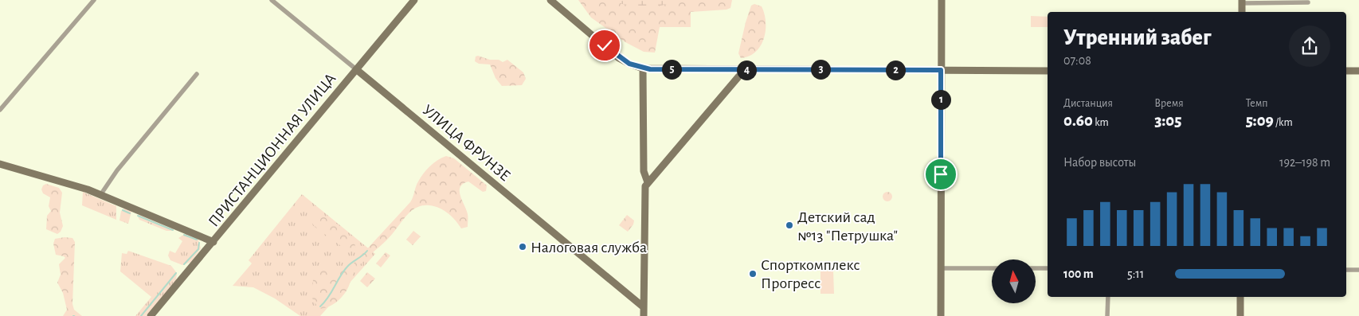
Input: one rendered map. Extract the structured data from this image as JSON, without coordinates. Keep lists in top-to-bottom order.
{
  "streets": {
    "main road": ["УЛИЦА ФРУНЗЕ", "ПРИСТАНЦИОННАЯ УЛИЦА"]
  },
  "crossings": [
    ["УЛИЦА ФРУНЗЕ", "ПРИСТАНЦИОННАЯ УЛИЦА"]
  ],
  "places": ["Детский сад №13 \"Петрушка\"", "Налоговая служба", "Спорткомплекс Прогресс"],
  "north": "top",
  "page": {
    "heading": ["Утренний забег", "07:08"],
    "pins": [
      "3",
      "5",
      "2",
      "4",
      "1"
    ],
    "stats": [
      ["Дистанция", "0.60 km"],
      ["Время", "3:05"],
      ["Темп", "5:09 /km"]
    ],
    "chart": ["Набор высоты", "192–198 m"],
    "list": [
      {
        "name": "100 m",
        "note": "5:11"
      }
    ]
  }
}
